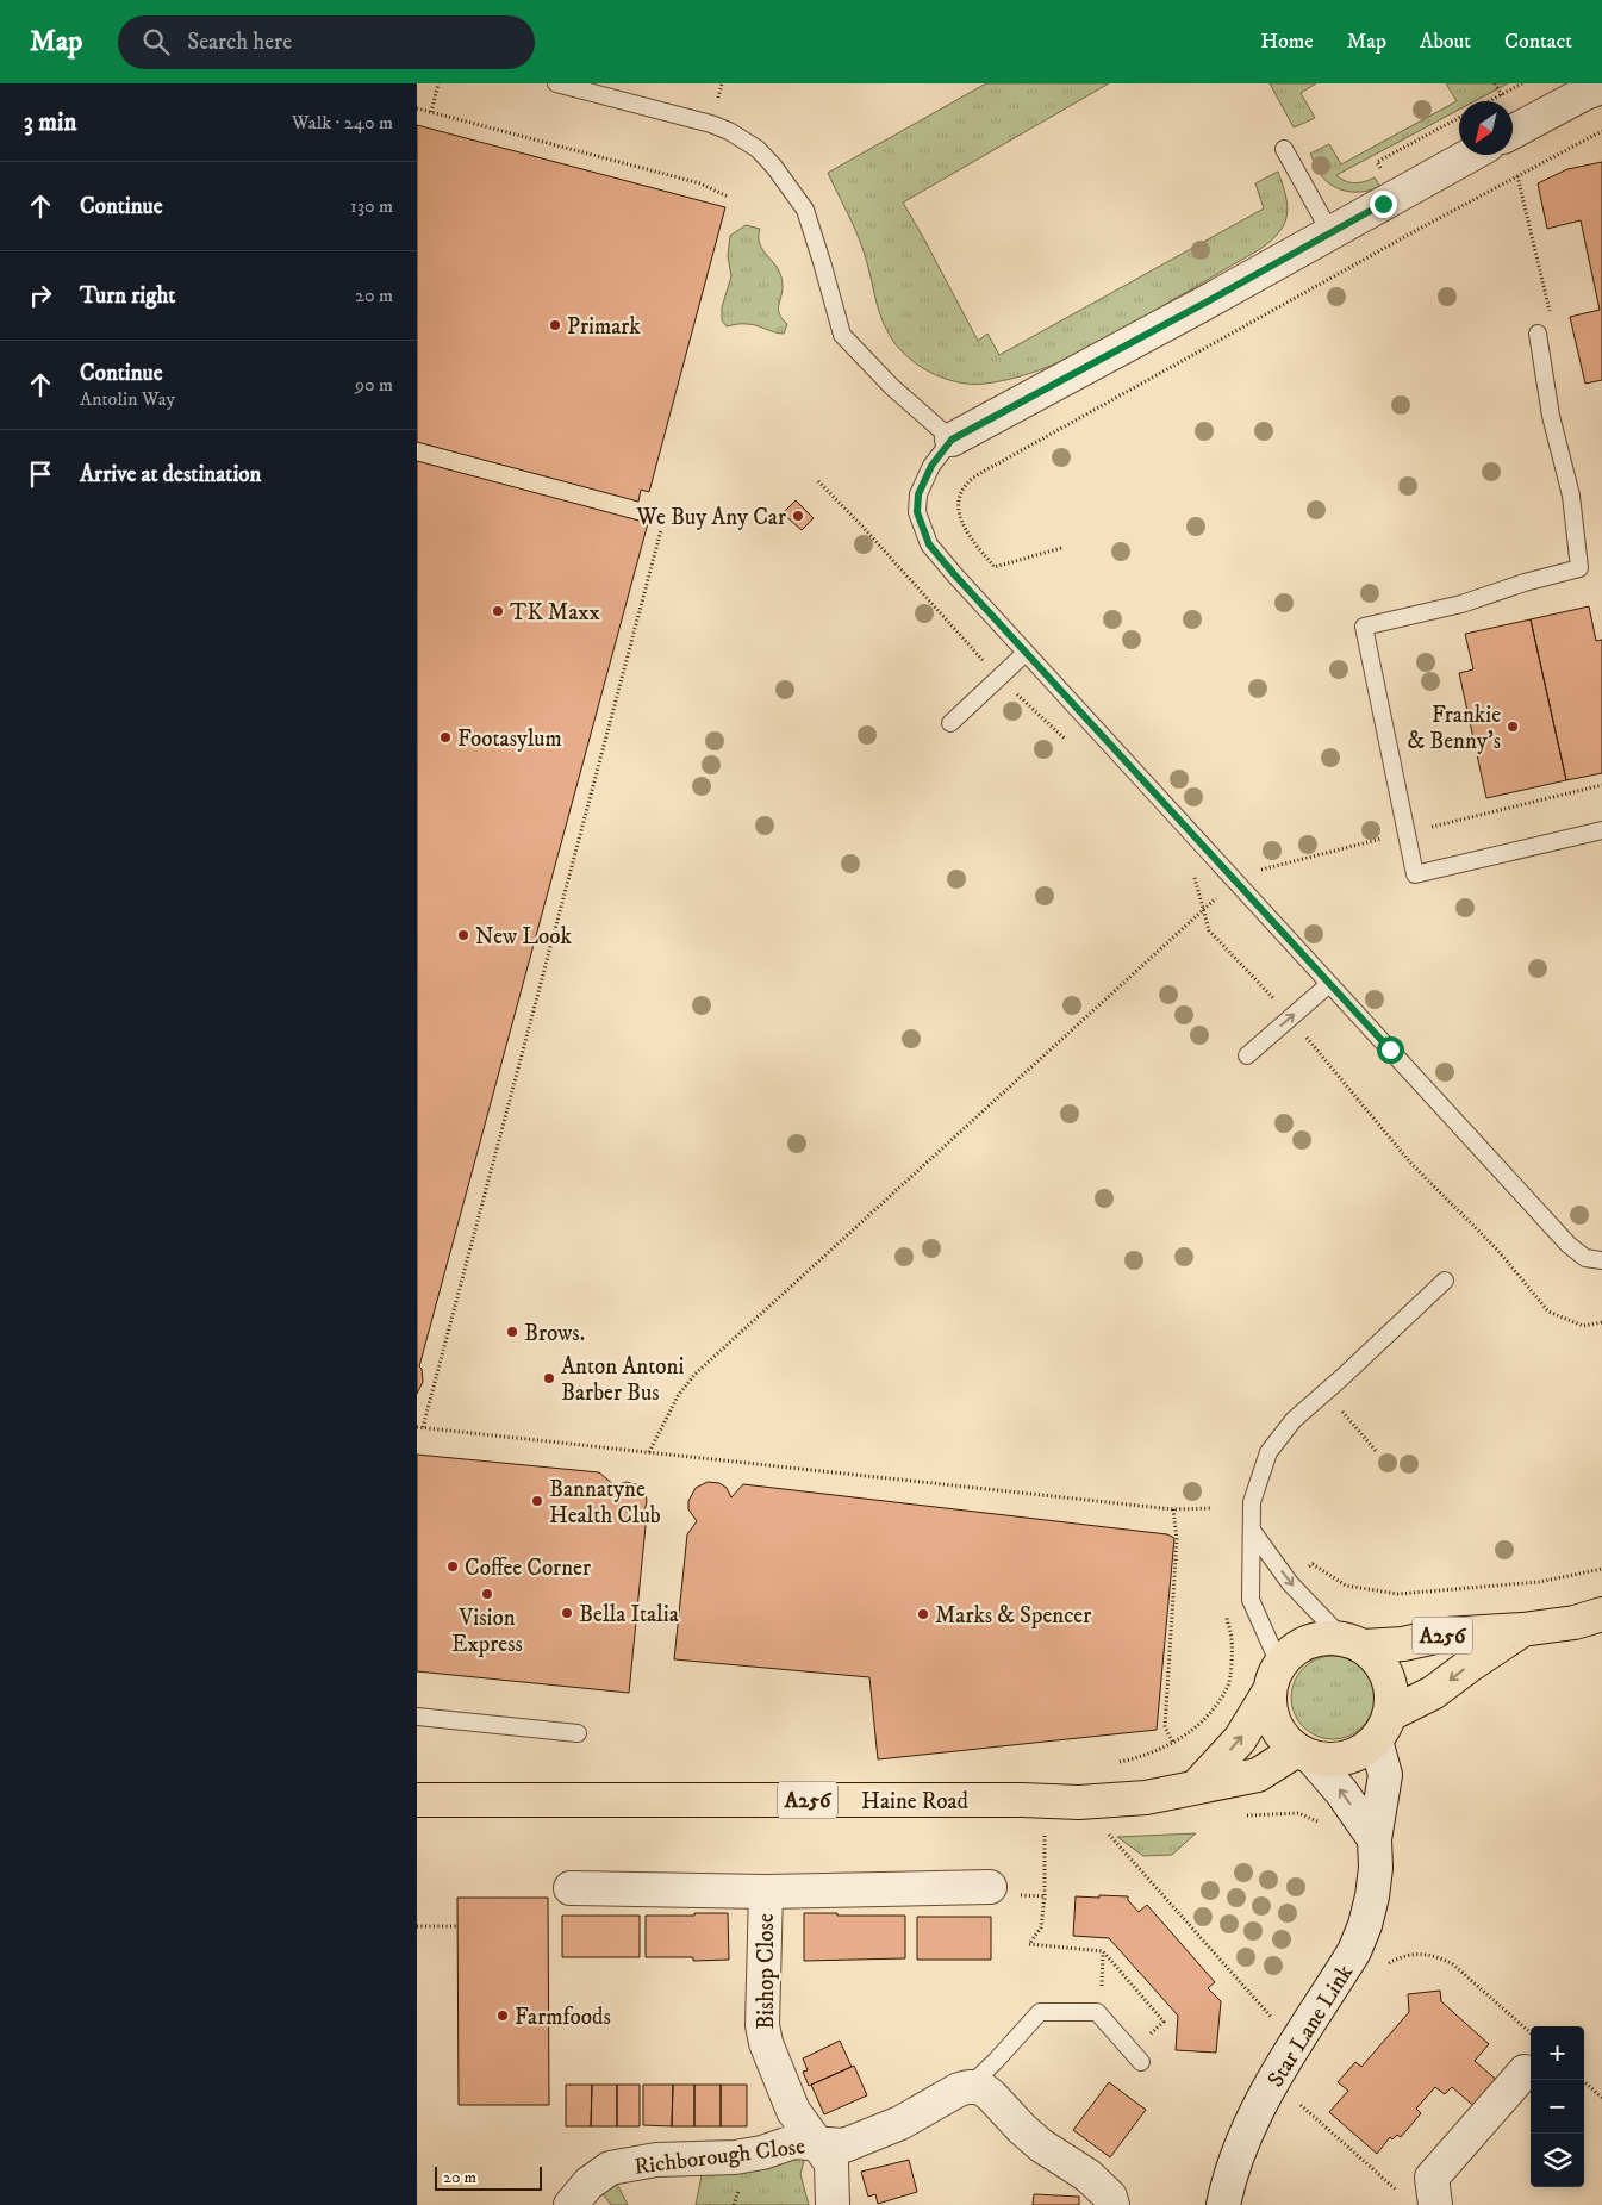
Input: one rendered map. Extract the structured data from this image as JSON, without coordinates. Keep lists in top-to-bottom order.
{
  "streets": {
    "main road": ["A256", "Haine Road"],
    "street": ["Bishop Close", "Star Lane Link", "Richborough Close"]
  },
  "crossings": [
    ["A256", "Haine Road"],
    ["A256", "Star Lane Link"],
    ["Haine Road", "Star Lane Link"],
    ["Bishop Close", "Richborough Close"]
  ],
  "places": [
    "Primark",
    "We Buy Any Car",
    "TK Maxx",
    "Frankie & Benny's",
    "Footasylum",
    "New Look",
    "Brows.",
    "Anton Antoni Barber Bus",
    "Bannatyne Health Club",
    "Coffee Corner",
    "Vision Express",
    "Bella Italia",
    "Marks & Spencer",
    "Farmfoods"
  ],
  "scale_bar": "20 m",
  "north": "bottom left",
  "page": {
    "header": "Map",
    "search": "Search here",
    "nav": [
      "Home",
      "Map",
      "About",
      "Contact"
    ],
    "heading": ["3 min", "Walk · 240 m"],
    "list": [
      ["Continue", "130 m"],
      ["Turn right", "20 m"],
      ["Continue", "Antolin Way", "90 m"],
      "Arrive at destination"
    ],
    "map_buttons": ["+", "−"],
    "scale": "20 m"
  }
}
